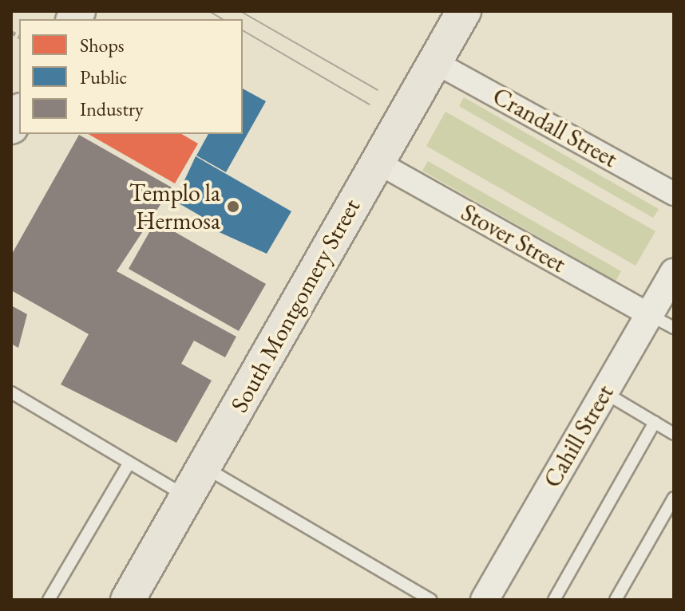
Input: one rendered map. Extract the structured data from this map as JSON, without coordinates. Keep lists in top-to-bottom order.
{
  "streets": {
    "main road": ["South Montgomery Street"],
    "street": ["Crandall Street", "Stover Street", "Cahill Street"]
  },
  "crossings": [
    ["Crandall Street", "South Montgomery Street"],
    ["Stover Street", "South Montgomery Street"],
    ["Stover Street", "Cahill Street"]
  ],
  "places": ["Templo la Hermosa"],
  "legend": ["Shops", "Public", "Industry"]
}
